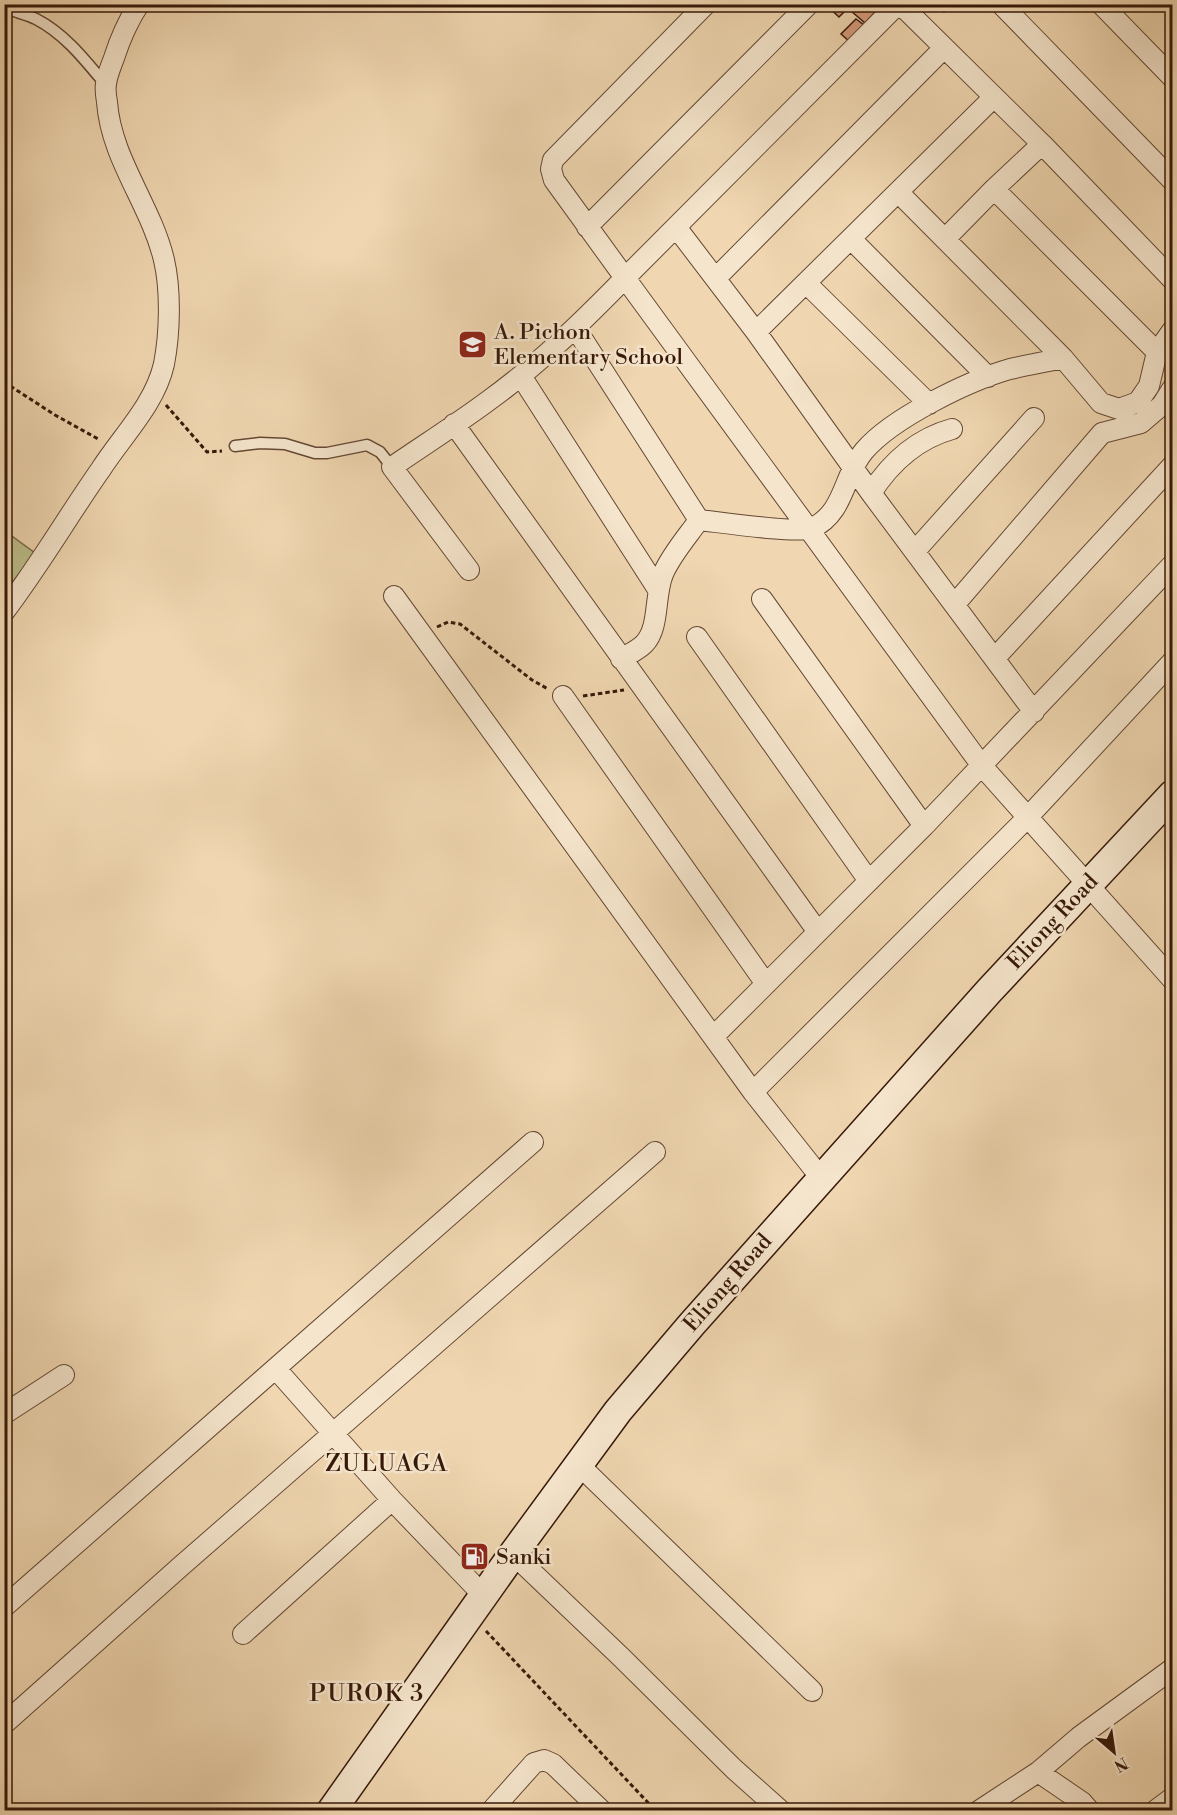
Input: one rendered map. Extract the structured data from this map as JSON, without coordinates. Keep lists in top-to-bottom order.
{
  "streets": {
    "main road": ["Eliong Road"]
  },
  "districts": ["ZULUAGA", "PUROK 3"],
  "places": {
    "school or university": ["A. Pichon Elementary School"],
    "fuel station": ["Sanki"]
  },
  "north": "bottom right"
}
